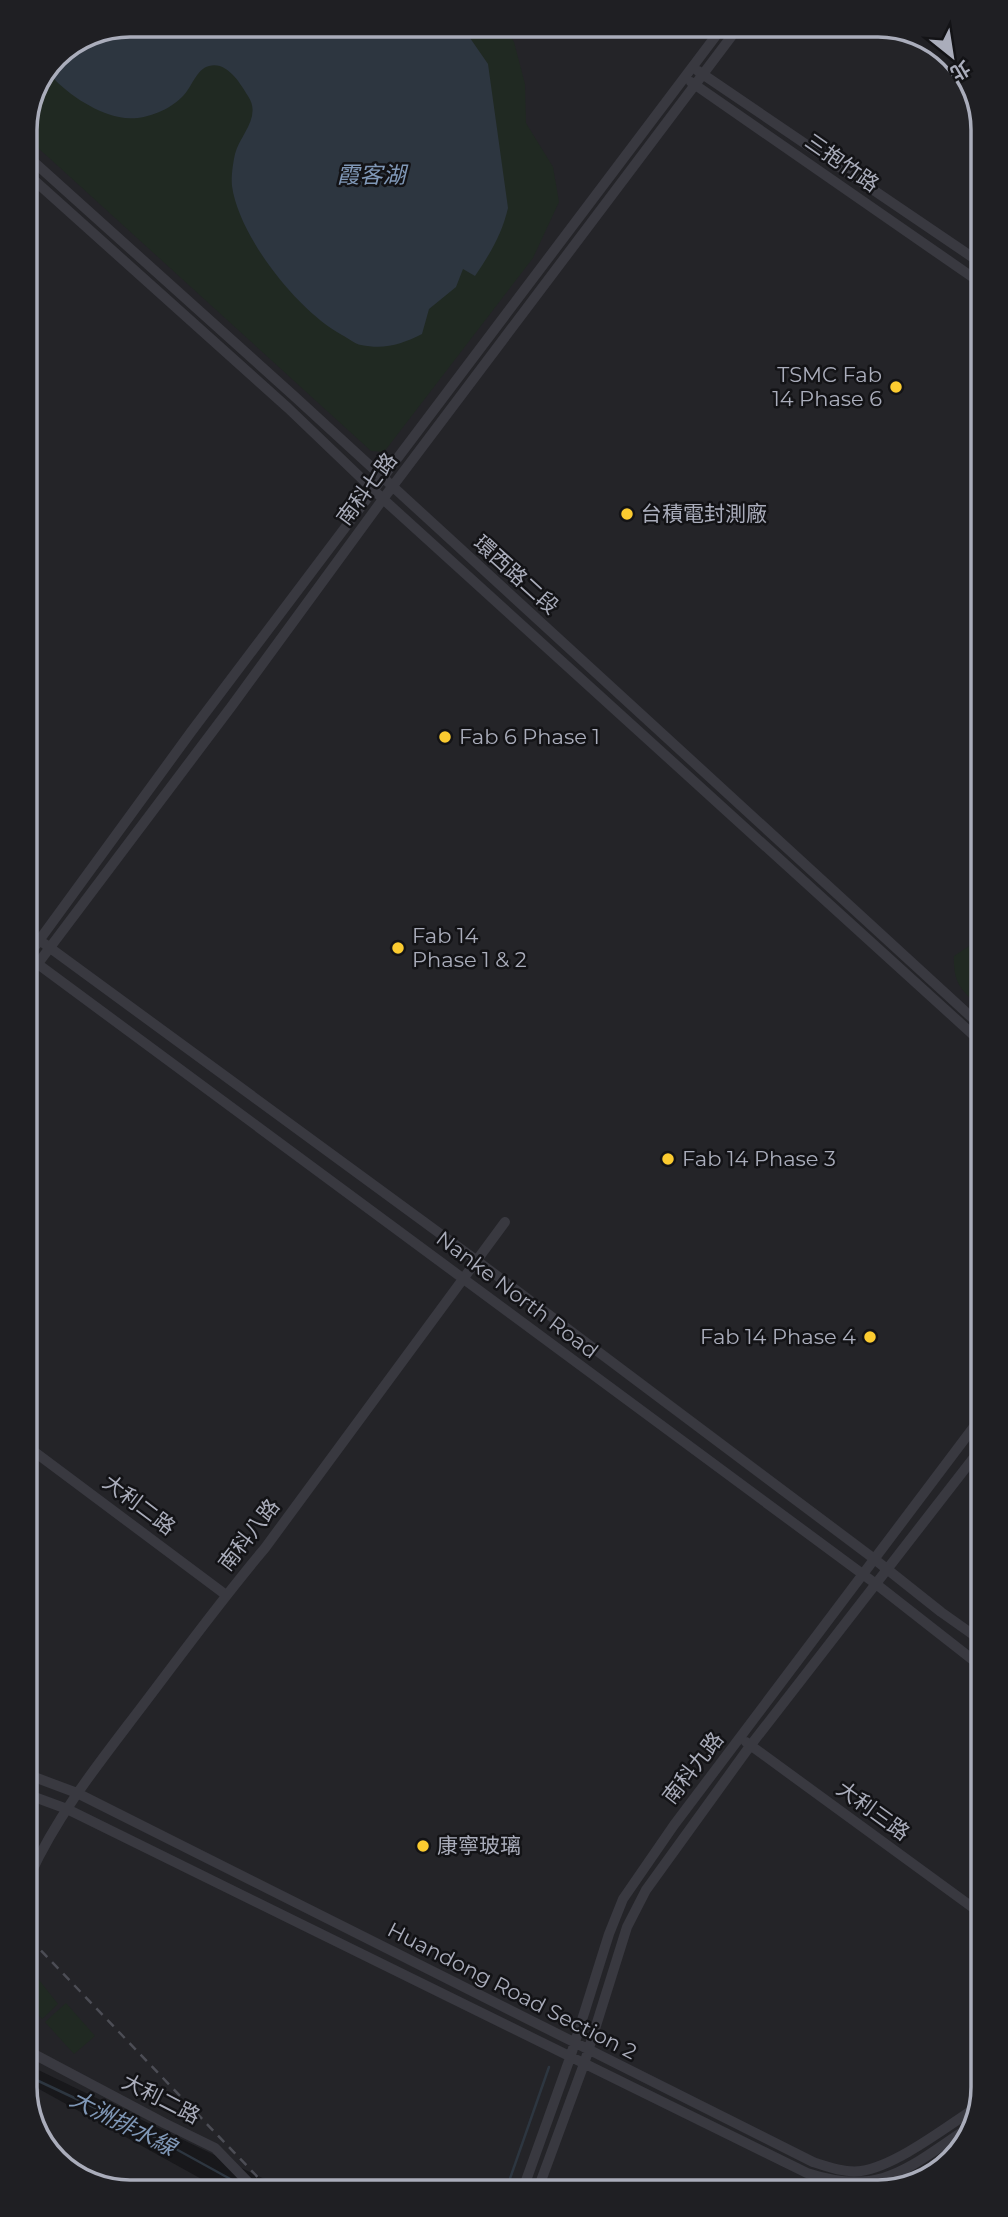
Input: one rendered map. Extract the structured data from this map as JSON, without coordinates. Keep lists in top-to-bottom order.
{
  "streets": {
    "street": [
      "三抱竹路",
      "南科七路",
      "環西路二段",
      "Nanke North Road",
      "大利二路",
      "南科八路",
      "南科九路",
      "大利三路",
      "Huandong Road Section 2"
    ]
  },
  "crossings": [
    ["三抱竹路", "南科七路"],
    ["南科七路", "環西路二段"],
    ["南科七路", "Nanke North Road"],
    ["Nanke North Road", "南科八路"],
    ["Nanke North Road", "南科九路"],
    ["大利二路", "南科八路"],
    ["南科八路", "Huandong Road Section 2"],
    ["南科九路", "大利三路"],
    ["南科九路", "Huandong Road Section 2"]
  ],
  "water": ["霞客湖", "大洲排水線"],
  "places": [
    "TSMC Fab 14 Phase 6",
    "台積電封測廠",
    "Fab 6 Phase 1",
    "Fab 14 Phase 1 & 2",
    "Fab 14 Phase 3",
    "Fab 14 Phase 4",
    "康寧玻璃"
  ],
  "north": "bottom right"
}
